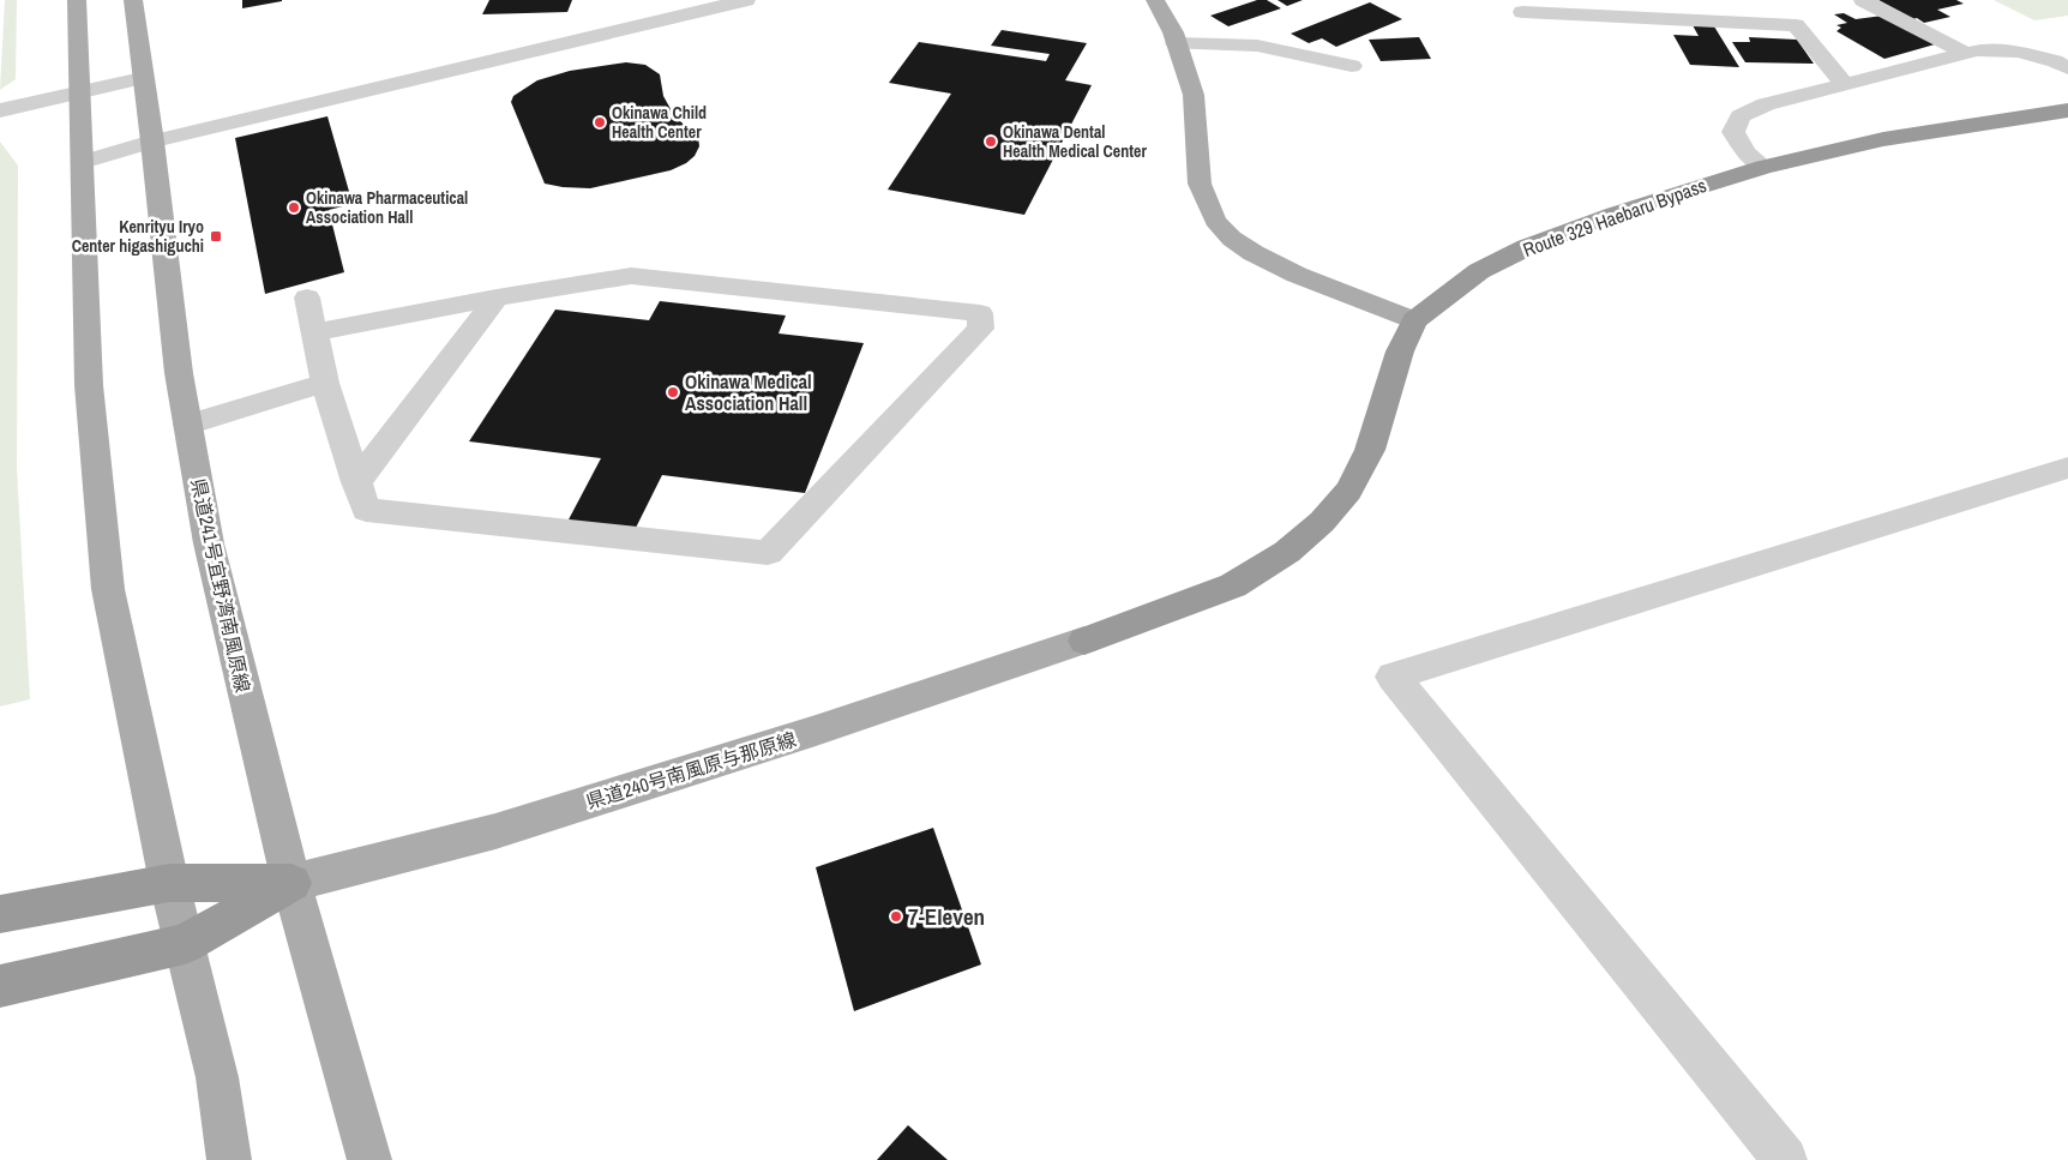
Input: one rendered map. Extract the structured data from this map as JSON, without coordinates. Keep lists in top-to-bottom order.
{
  "streets": {
    "highway": ["Route 329 Haebaru Bypass"],
    "main road": ["県道241号宜野湾南風原線", "県道240号南風原与那原線"]
  },
  "crossings": [
    ["Route 329 Haebaru Bypass", "県道240号南風原与那原線"],
    ["県道241号宜野湾南風原線", "県道240号南風原与那原線"]
  ],
  "places": {
    "other": [
      "Okinawa Child Health Center",
      "Okinawa Dental Health Medical Center",
      "Okinawa Pharmaceutical Association Hall",
      "Okinawa Medical Association Hall",
      "7-Eleven"
    ],
    "transit": ["Kenrityu Iryo Center higashiguchi"]
  }
}
